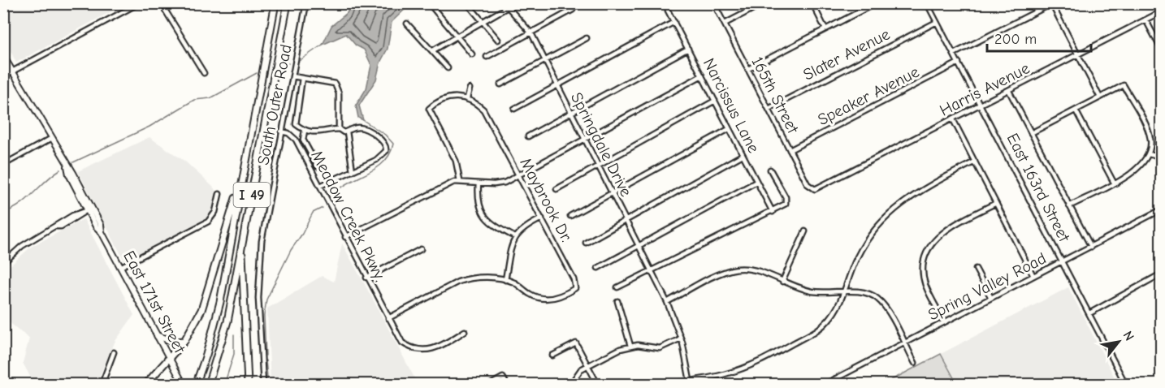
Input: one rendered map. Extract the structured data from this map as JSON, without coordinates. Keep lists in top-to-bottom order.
{
  "streets": {
    "highway": ["I 49"],
    "main road": ["East 171st Street"],
    "street": [
      "Slater Avenue",
      "Harris Avenue",
      "165th Street",
      "Speaker Avenue",
      "South Outer Road",
      "Narcissus Lane",
      "Springdale Drive",
      "East 163rd Street",
      "Maybrook Dr.",
      "Meadow Creek Pkwy.",
      "Spring Valley Road"
    ]
  },
  "crossings": [
    ["Slater Avenue", "165th Street"],
    ["Slater Avenue", "East 163rd Street"],
    ["Harris Avenue", "165th Street"],
    ["Harris Avenue", "East 163rd Street"],
    ["165th Street", "Speaker Avenue"],
    ["Speaker Avenue", "East 163rd Street"],
    ["South Outer Road", "Meadow Creek Pkwy."],
    ["East 163rd Street", "Spring Valley Road"]
  ],
  "scale_bar": "200 m",
  "north": "top right"
}
